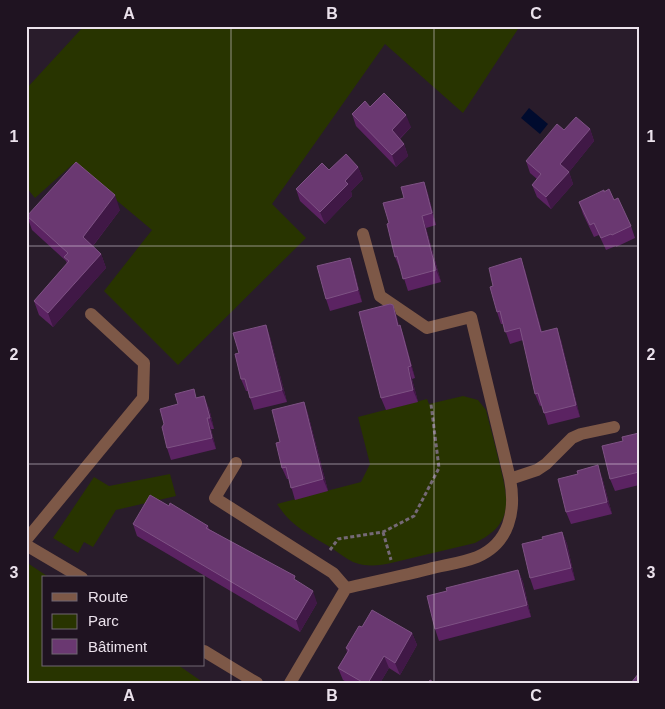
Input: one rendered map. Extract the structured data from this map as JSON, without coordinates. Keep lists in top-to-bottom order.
{
  "legend": ["Route", "Parc", "Bâtiment"],
  "grid": {
    "columns": ["A", "B", "C"],
    "rows": ["1", "2", "3"]
  }
}
